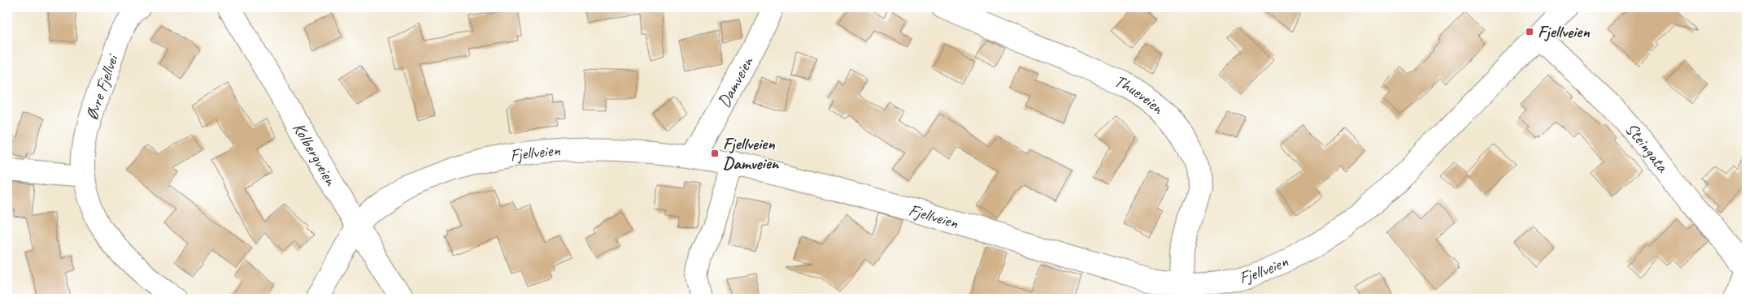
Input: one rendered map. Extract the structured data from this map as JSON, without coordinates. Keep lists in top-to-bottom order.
{
  "streets": {
    "street": [
      "Damveien",
      "Øvre Fjellvei",
      "Thueveien",
      "Steingata",
      "Kolbergveien",
      "Fjellveien"
    ]
  },
  "crossings": [
    ["Damveien", "Fjellveien"],
    ["Thueveien", "Fjellveien"],
    ["Steingata", "Fjellveien"],
    ["Kolbergveien", "Fjellveien"]
  ],
  "places": {
    "transit": ["Fjellveien", "Fjellveien Damveien"]
  }
}
